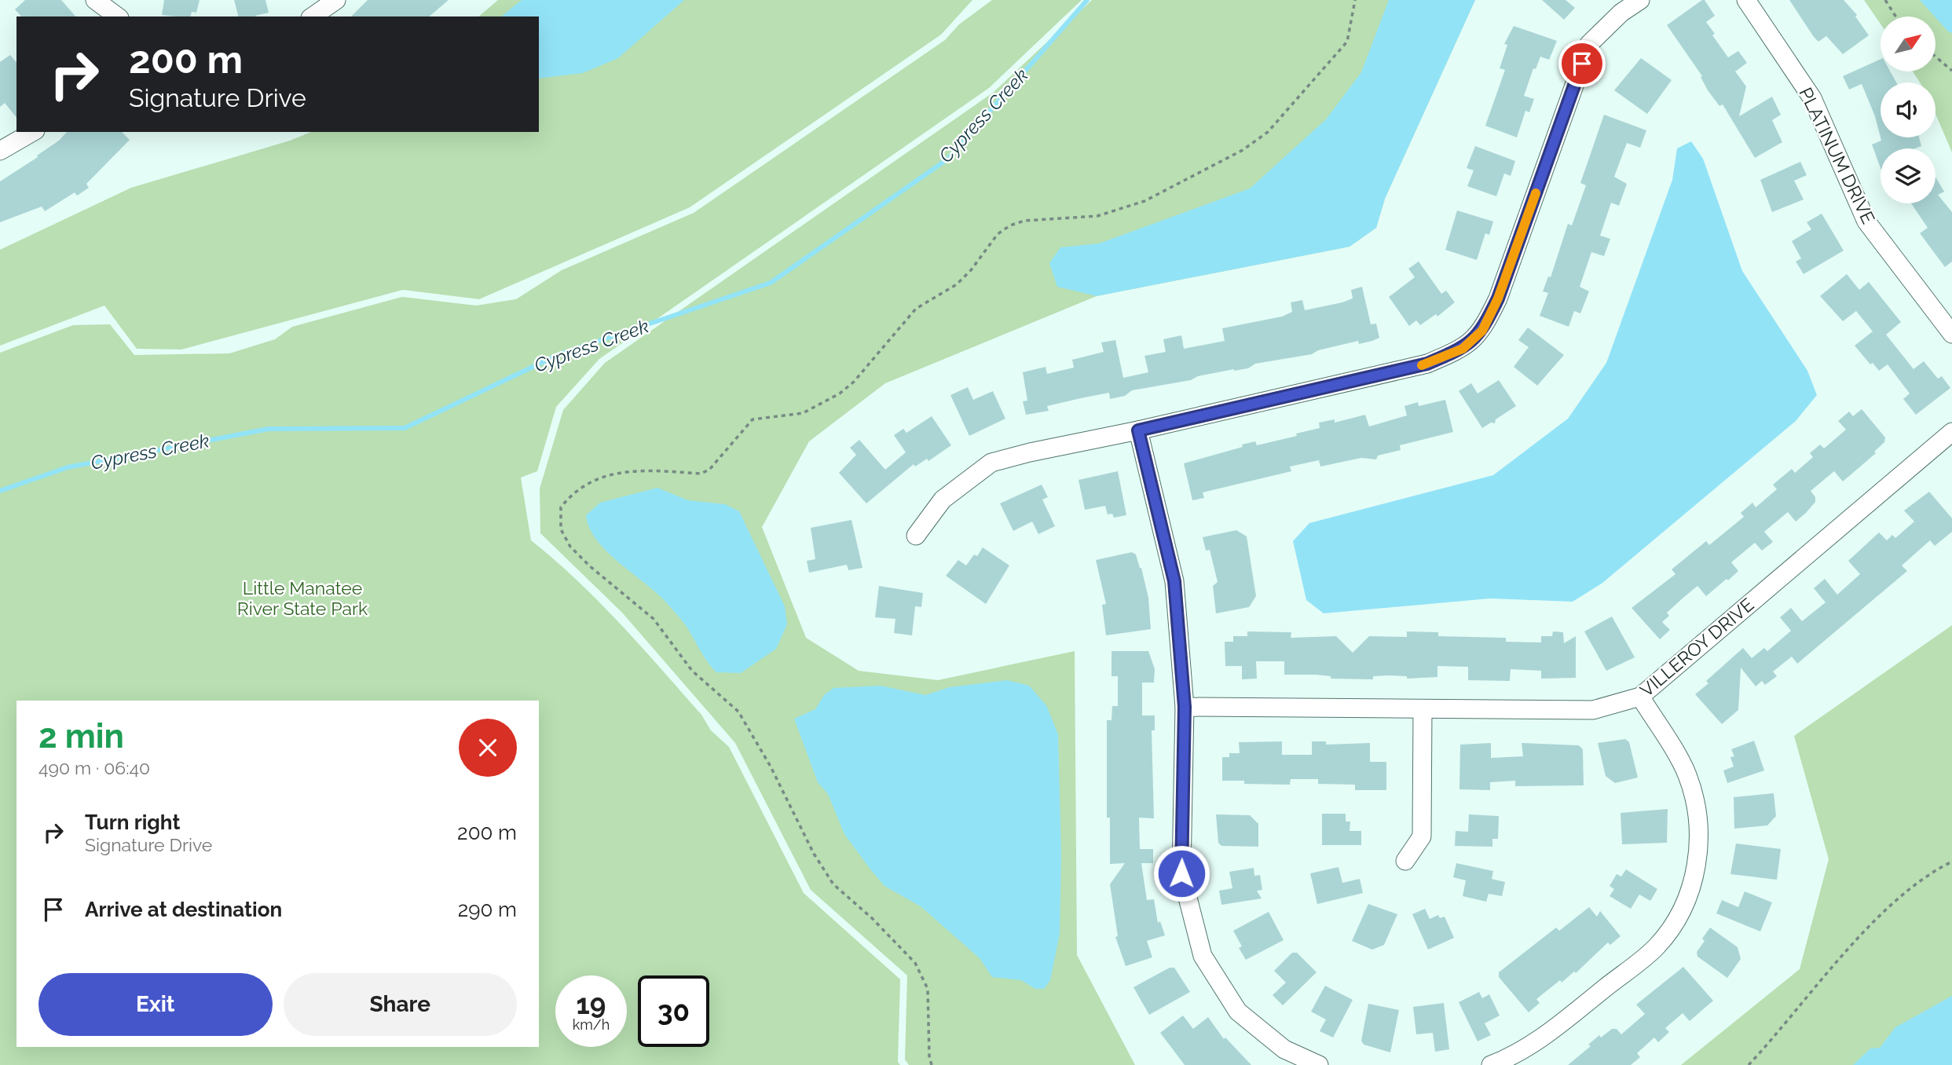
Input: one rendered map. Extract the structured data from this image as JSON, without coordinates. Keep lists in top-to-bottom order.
{
  "streets": {
    "street": ["PLATINUM DRIVE", "VILLEROY DRIVE"]
  },
  "water": ["Cypress Creek"],
  "parks": ["Little Manatee River State Park"],
  "north": "top right",
  "page": {
    "turn": ["200 m", "Signature Drive"],
    "heading": ["2 min", "490 m · 06:40"],
    "list": [
      {
        "name": "Turn right",
        "note": "Signature Drive",
        "value": "200 m"
      },
      {
        "name": "Arrive at destination",
        "value": "290 m"
      }
    ],
    "buttons": ["Exit", "Share"],
    "speed": "19 km/h",
    "limit": "30"
  }
}
